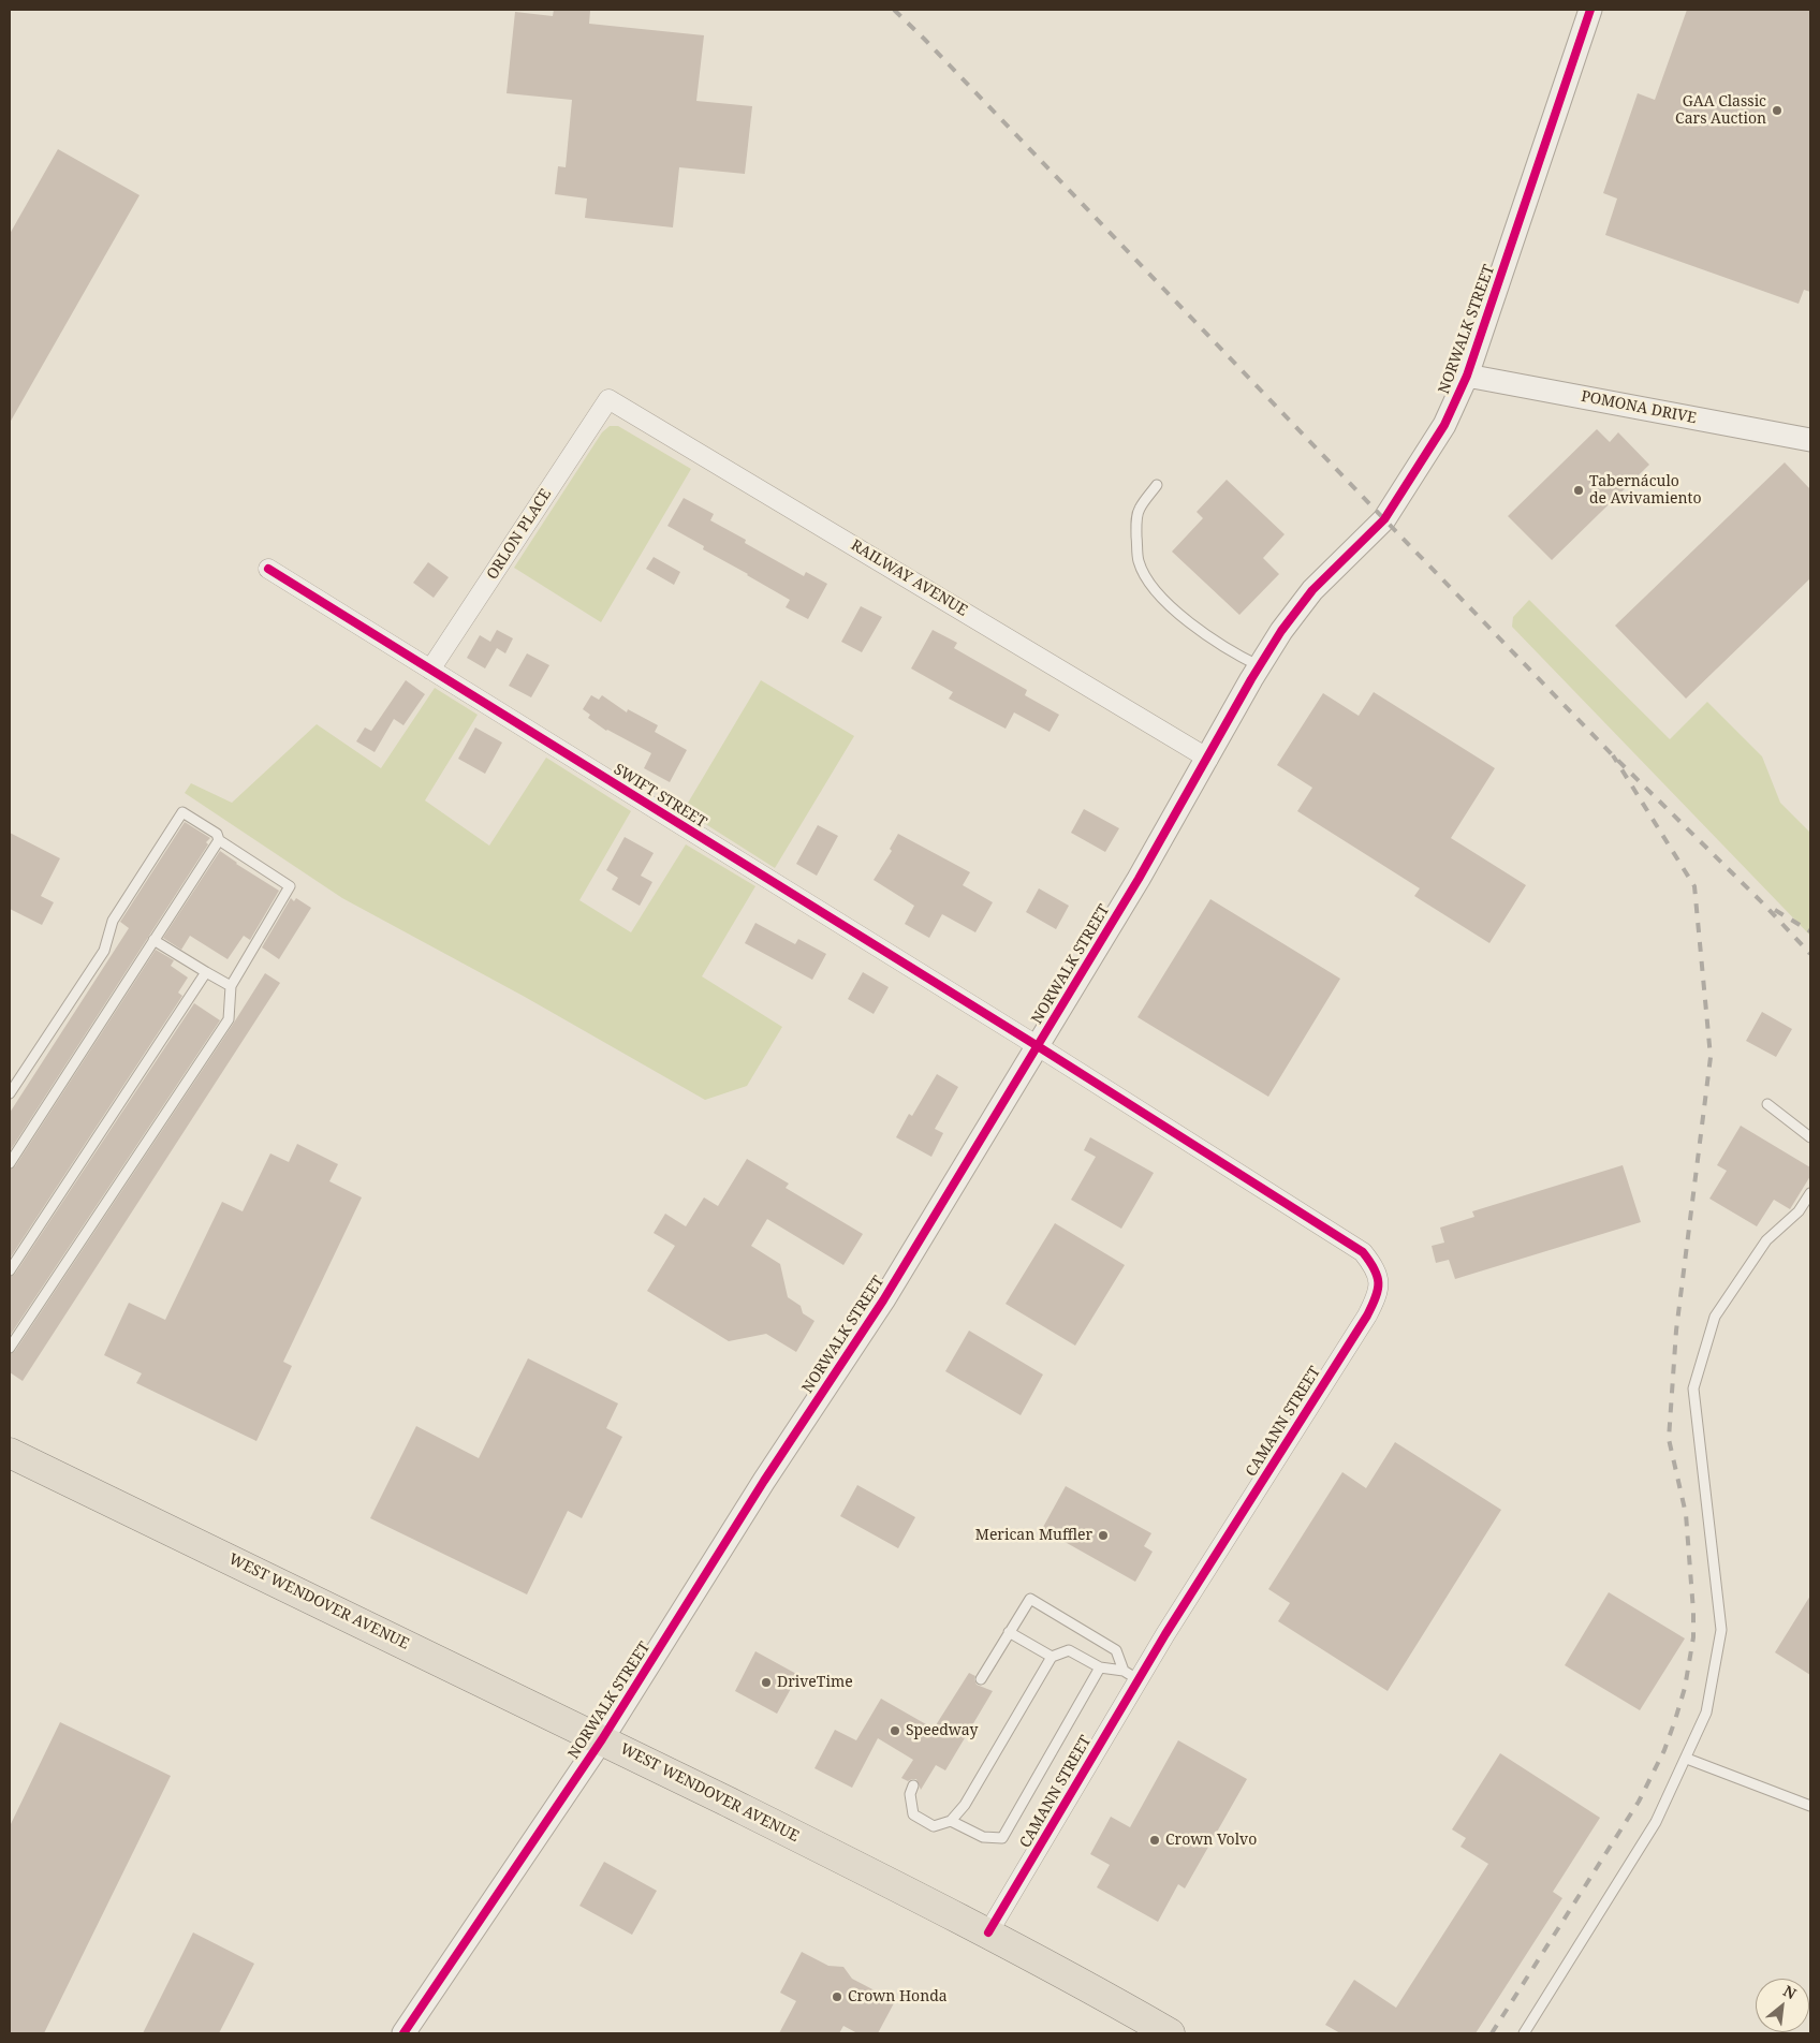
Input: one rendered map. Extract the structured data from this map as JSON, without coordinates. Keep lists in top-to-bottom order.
{
  "streets": {
    "highway": ["WEST WENDOVER AVENUE"],
    "street": [
      "NORWALK STREET",
      "POMONA DRIVE",
      "ORLON PLACE",
      "RAILWAY AVENUE",
      "SWIFT STREET",
      "CAMANN STREET"
    ]
  },
  "crossings": [
    ["NORWALK STREET", "POMONA DRIVE"],
    ["NORWALK STREET", "RAILWAY AVENUE"],
    ["NORWALK STREET", "SWIFT STREET"],
    ["NORWALK STREET", "CAMANN STREET"],
    ["NORWALK STREET", "WEST WENDOVER AVENUE"],
    ["ORLON PLACE", "RAILWAY AVENUE"],
    ["ORLON PLACE", "SWIFT STREET"],
    ["SWIFT STREET", "CAMANN STREET"],
    ["CAMANN STREET", "WEST WENDOVER AVENUE"]
  ],
  "places": [
    "GAA Classic Cars Auction",
    "Tabernáculo de Avivamiento",
    "Merican Muffler",
    "DriveTime",
    "Speedway",
    "Crown Volvo",
    "Crown Honda"
  ],
  "north": "top right"
}
